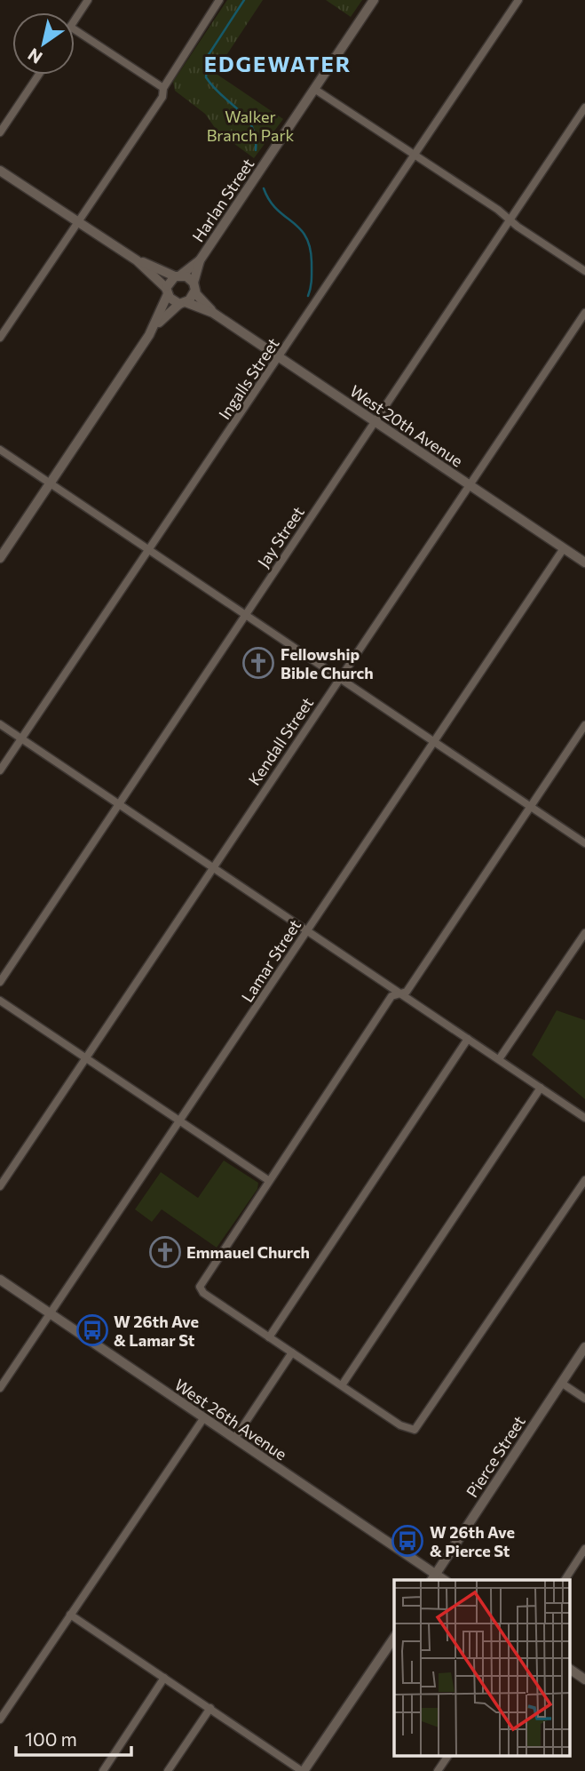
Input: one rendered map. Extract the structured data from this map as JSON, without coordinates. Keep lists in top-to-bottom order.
{
  "streets": {
    "street": [
      "Harlan Street",
      "Ingalls Street",
      "West 20th Avenue",
      "Jay Street",
      "Kendall Street",
      "Lamar Street",
      "West 26th Avenue",
      "Pierce Street"
    ]
  },
  "crossings": [
    ["Harlan Street", "West 20th Avenue"],
    ["Ingalls Street", "West 20th Avenue"],
    ["West 20th Avenue", "Jay Street"],
    ["West 20th Avenue", "Kendall Street"],
    ["West 20th Avenue", "Lamar Street"],
    ["Lamar Street", "West 26th Avenue"],
    ["West 26th Avenue", "Pierce Street"]
  ],
  "districts": ["EDGEWATER"],
  "parks": ["Walker Branch Park"],
  "places": {
    "church": ["Fellowship Bible Church", "Emmauel Church"],
    "bus stop": ["W 26th Ave & Lamar St", "W 26th Ave & Pierce St"]
  },
  "scale_bar": "100 m",
  "north": "bottom left"
}
